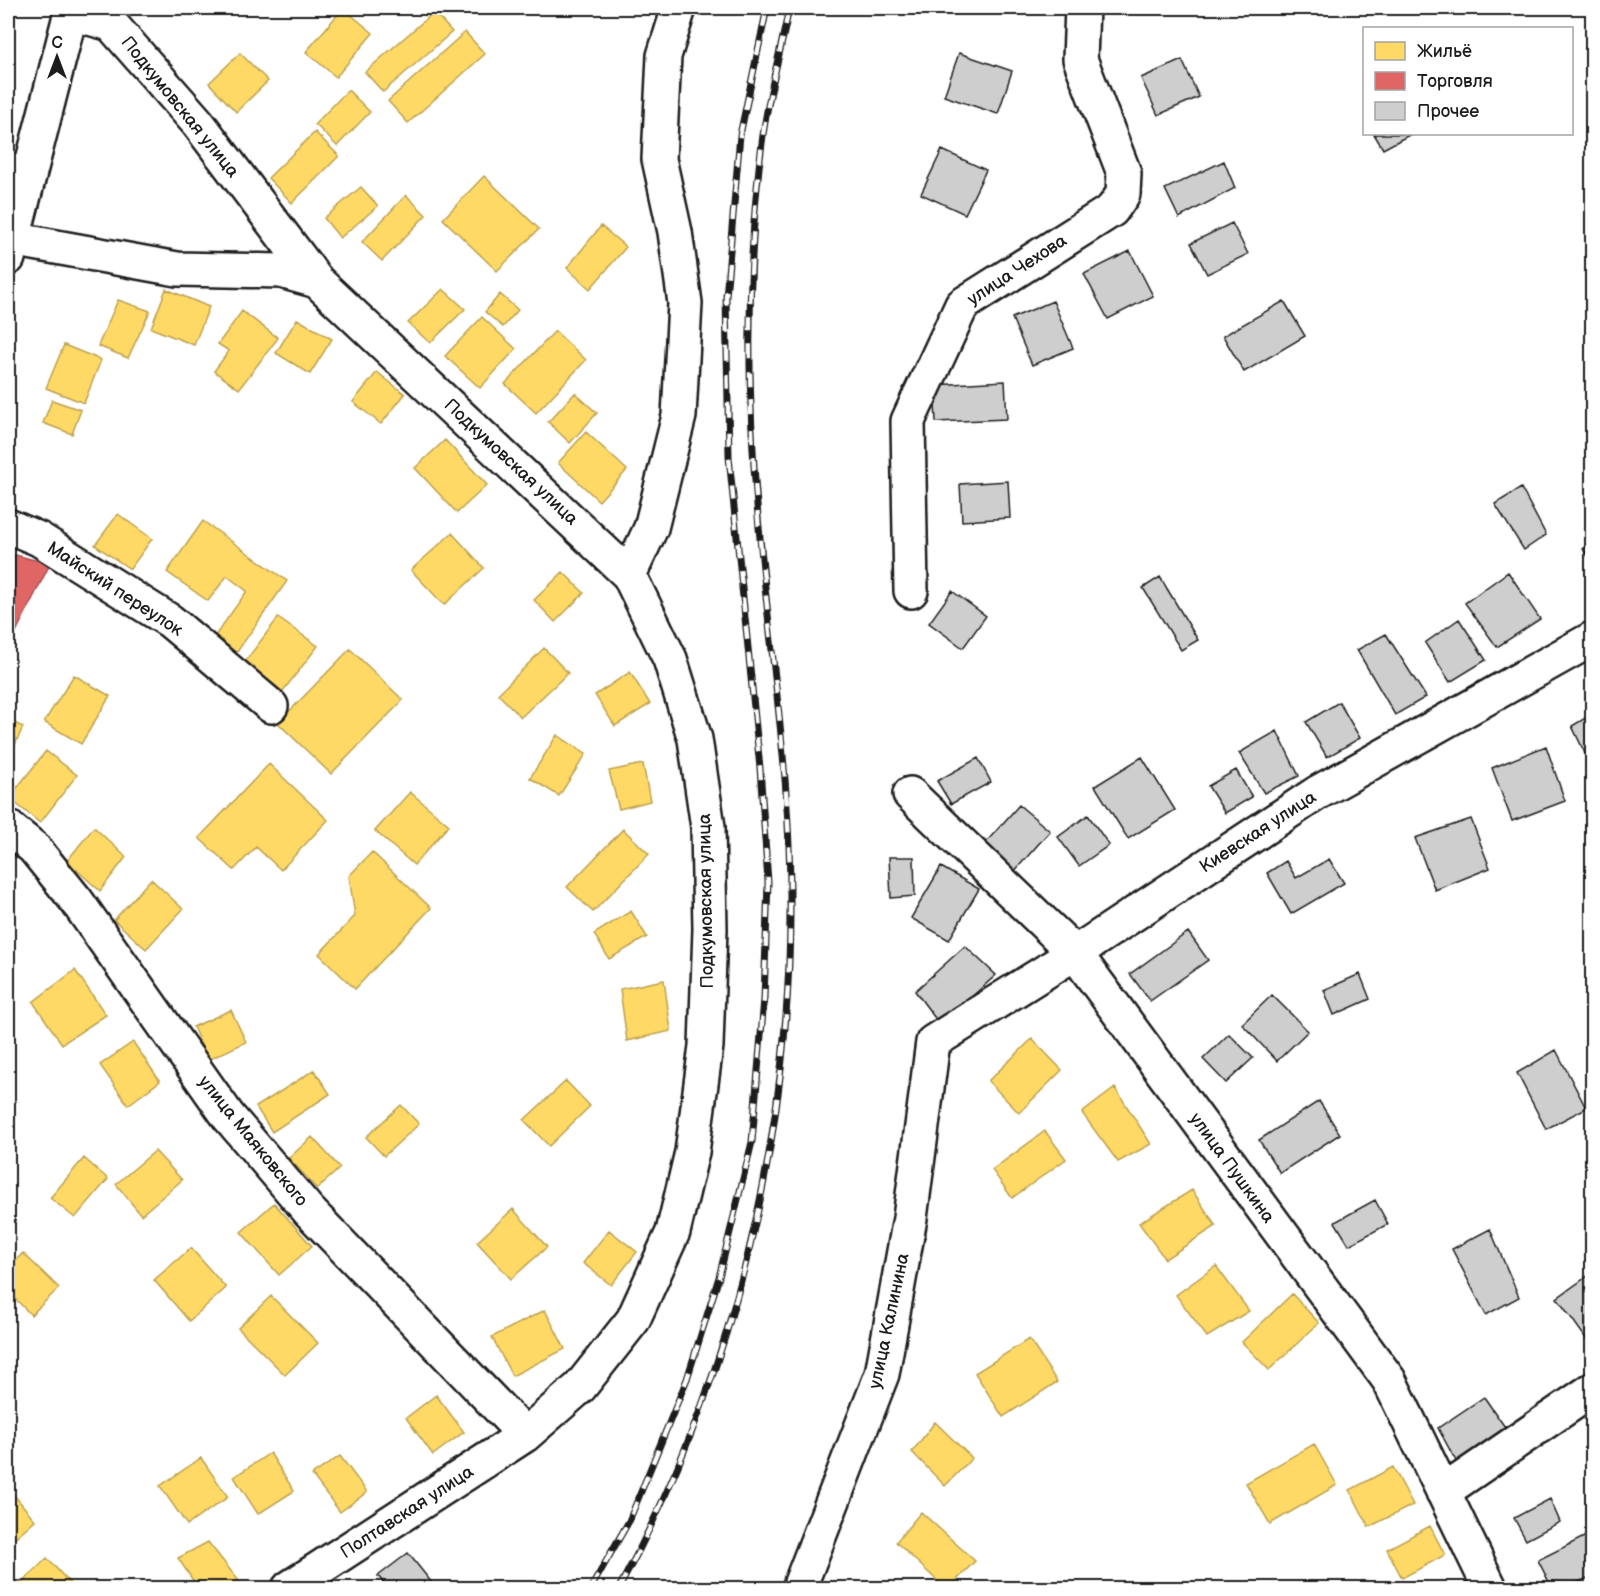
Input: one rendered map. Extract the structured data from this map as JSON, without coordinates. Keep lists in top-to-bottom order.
{
  "streets": {
    "street": [
      "Подкумовская улица",
      "улица Чехова",
      "Майский переулок",
      "Киевская улица",
      "улица Маяковского",
      "улица Пушкина",
      "улица Калинина",
      "Полтавская улица"
    ]
  },
  "crossings": [
    ["Подкумовская улица", "улица Маяковского"],
    ["Подкумовская улица", "Полтавская улица"],
    ["Киевская улица", "улица Пушкина"],
    ["Киевская улица", "улица Калинина"],
    ["улица Маяковского", "Полтавская улица"]
  ],
  "legend": ["Жильё", "Торговля", "Прочее"],
  "north": "top"
}
